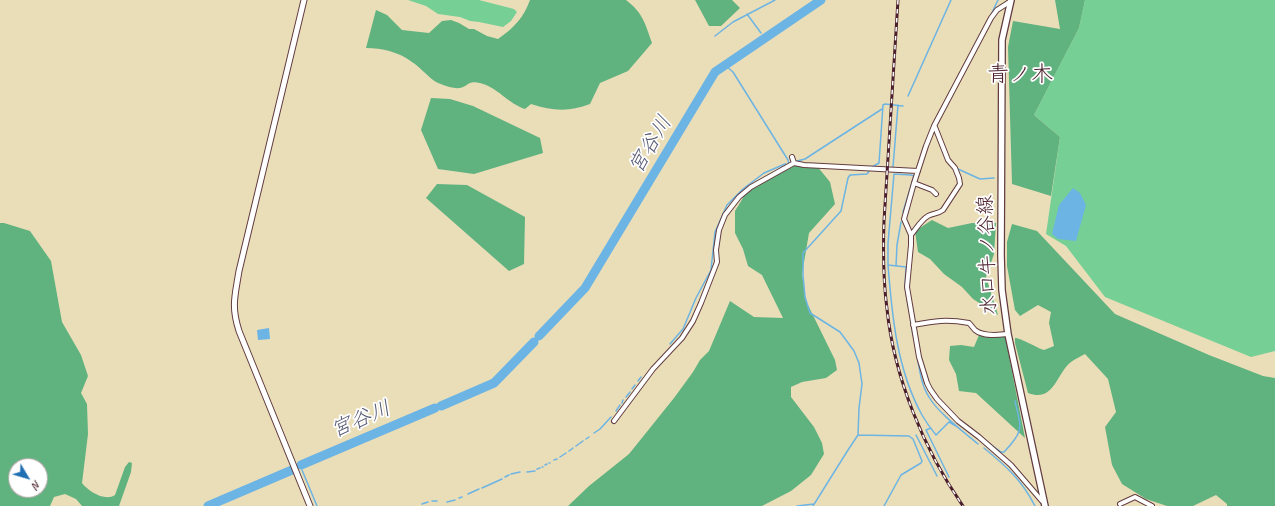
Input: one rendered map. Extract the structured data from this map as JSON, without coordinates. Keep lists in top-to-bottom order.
{
  "streets": {
    "main road": ["水口牛ノ谷線"]
  },
  "districts": ["青ノ木"],
  "water": ["宮谷川"],
  "north": "bottom right"
}
